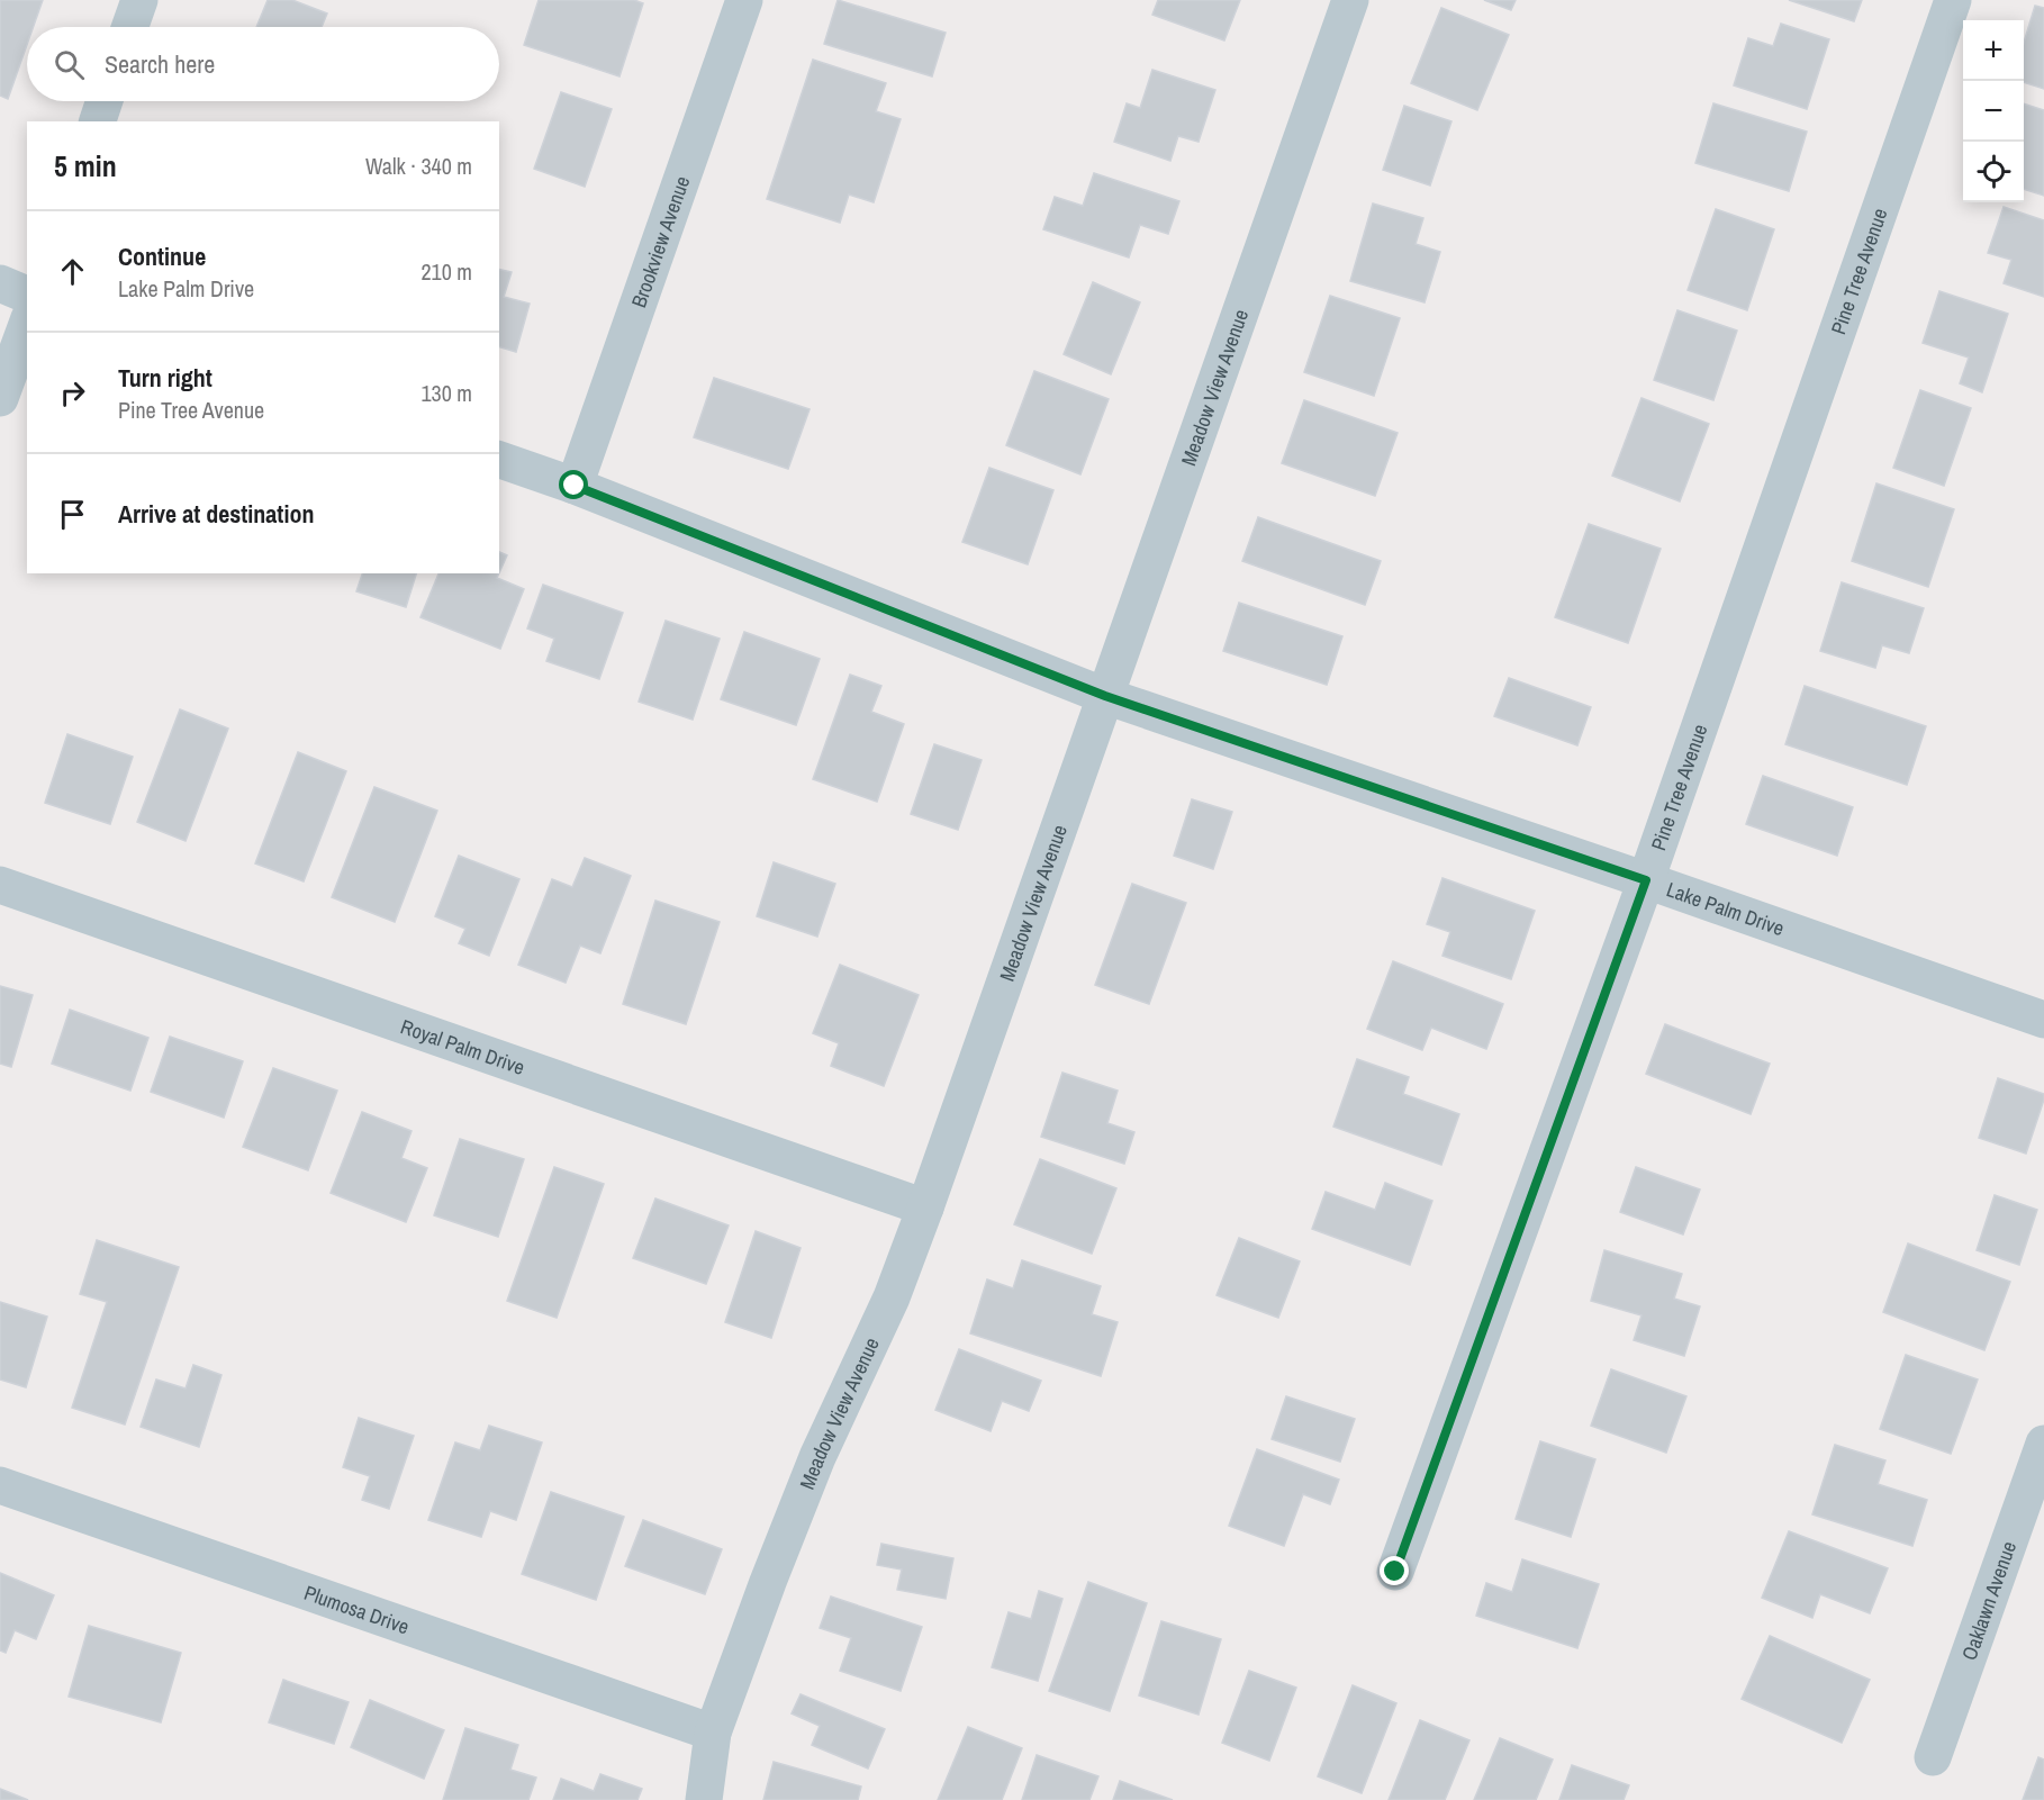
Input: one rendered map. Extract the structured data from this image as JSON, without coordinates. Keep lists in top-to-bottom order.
{
  "streets": {
    "street": [
      "Brookview Avenue",
      "Pine Tree Avenue",
      "Meadow View Avenue",
      "Lake Palm Drive",
      "Royal Palm Drive",
      "Oaklawn Avenue",
      "Plumosa Drive"
    ]
  },
  "crossings": [
    ["Brookview Avenue", "Lake Palm Drive"],
    ["Pine Tree Avenue", "Lake Palm Drive"],
    ["Meadow View Avenue", "Lake Palm Drive"],
    ["Meadow View Avenue", "Royal Palm Drive"],
    ["Meadow View Avenue", "Plumosa Drive"]
  ],
  "page": {
    "map_buttons": ["+", "−"],
    "search": "Search here",
    "heading": ["5 min", "Walk · 340 m"],
    "list": [
      ["Continue", "Lake Palm Drive", "210 m"],
      ["Turn right", "Pine Tree Avenue", "130 m"],
      "Arrive at destination"
    ]
  }
}
